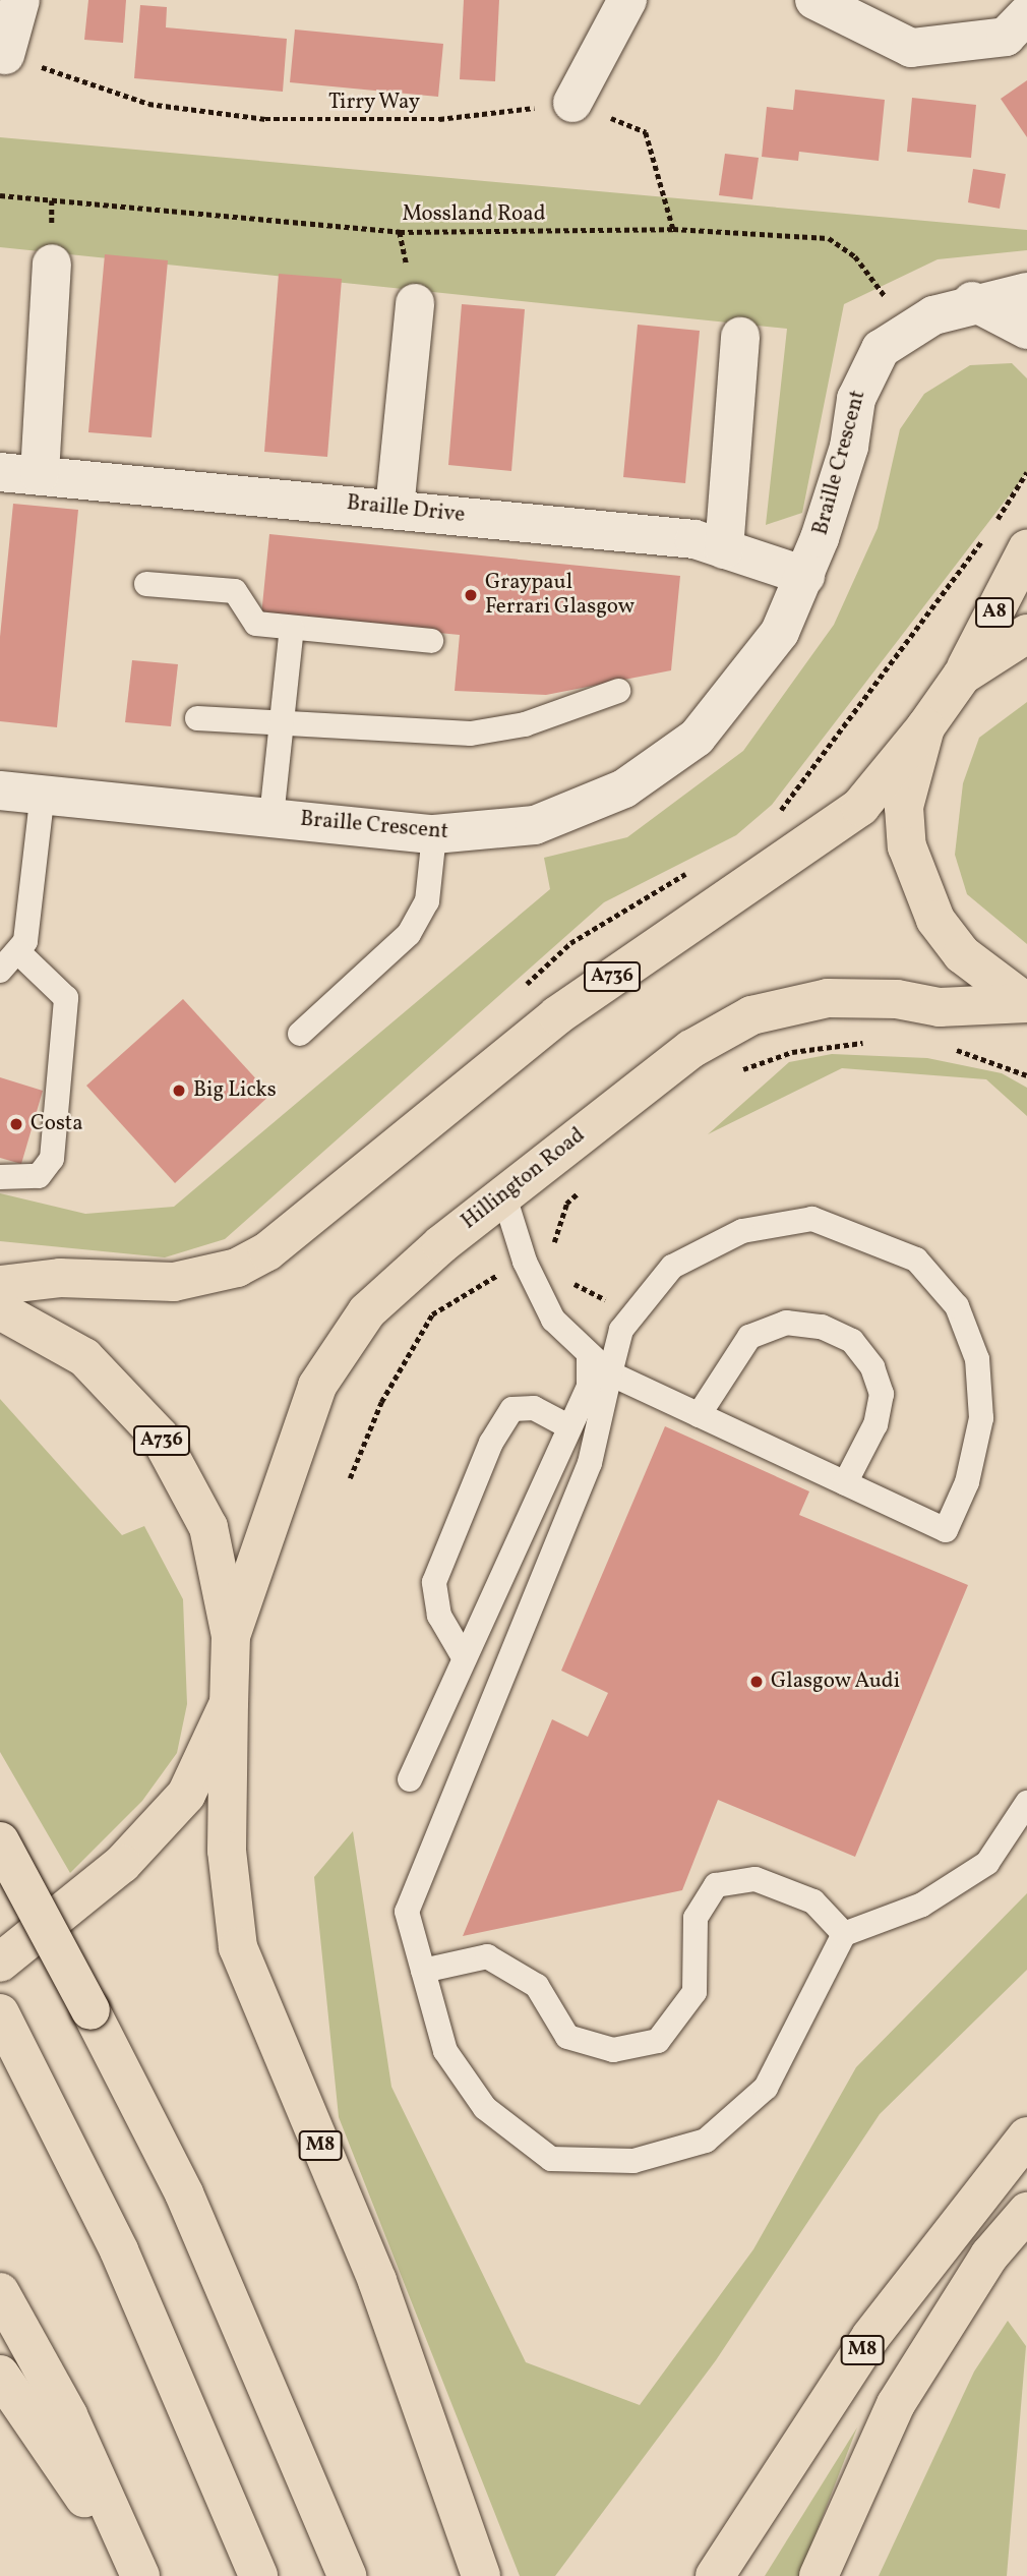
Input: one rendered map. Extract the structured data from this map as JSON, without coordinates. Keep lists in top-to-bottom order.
{
  "streets": {
    "main road": [
      "A8",
      "A736",
      "Hillington Road",
      "M8"
    ],
    "street": ["Braille Crescent", "Braille Drive"],
    "path": ["Tirry Way", "Mossland Road"]
  },
  "crossings": [
    ["Tirry Way", "Mossland Road"],
    ["Mossland Road", "Braille Crescent"],
    ["Braille Crescent", "Braille Drive"],
    ["A736", "Hillington Road"],
    ["A736", "M8"]
  ],
  "places": [
    "Graypaul Ferrari Glasgow",
    "Big Licks",
    "Costa",
    "Glasgow Audi"
  ]
}
